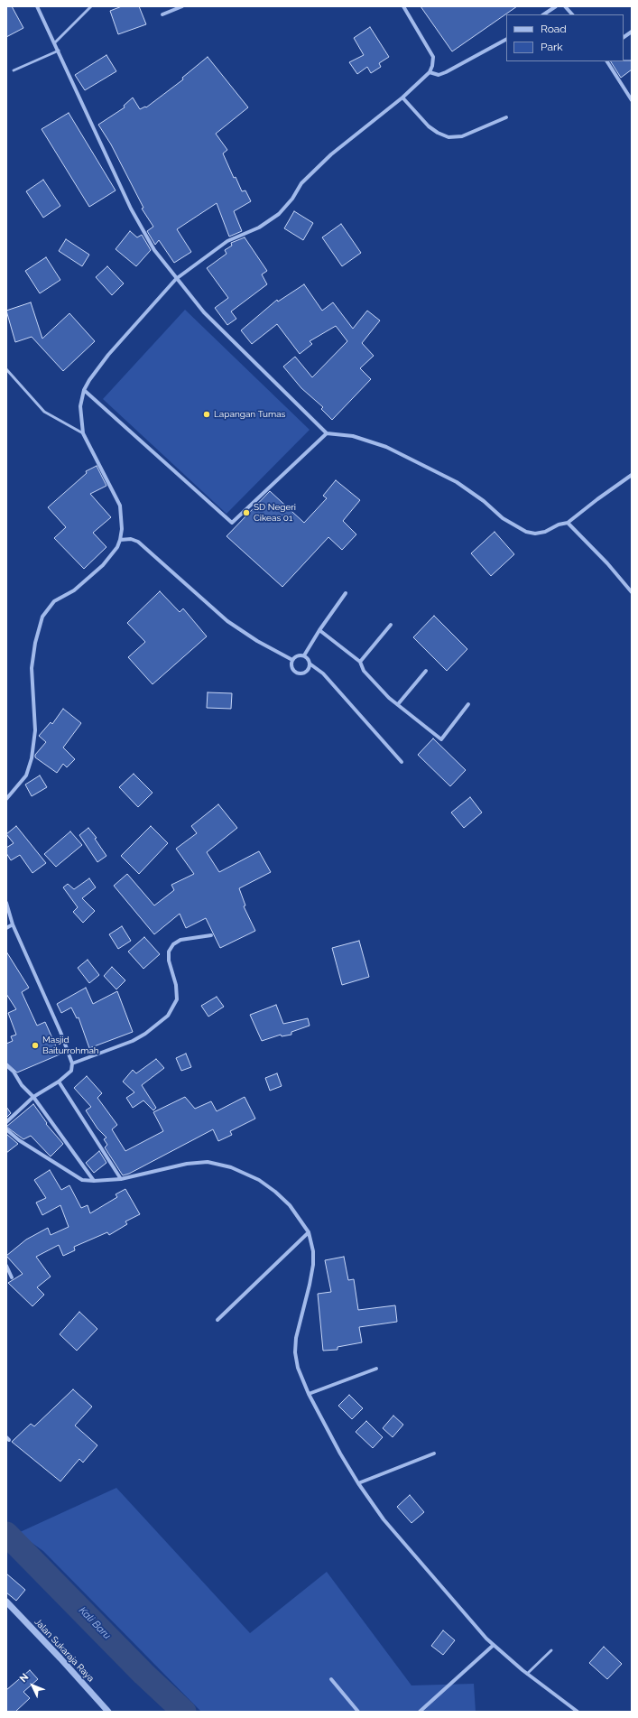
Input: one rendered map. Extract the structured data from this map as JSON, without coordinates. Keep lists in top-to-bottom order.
{
  "streets": {
    "street": ["Jalan Sukaraja Raya"]
  },
  "water": ["Kali Baru"],
  "places": ["Lapangan Tumas", "SD Negeri Cikeas 01", "Masjid Baiturrohmah"],
  "legend": ["Road", "Park"],
  "north": "top left"
}
